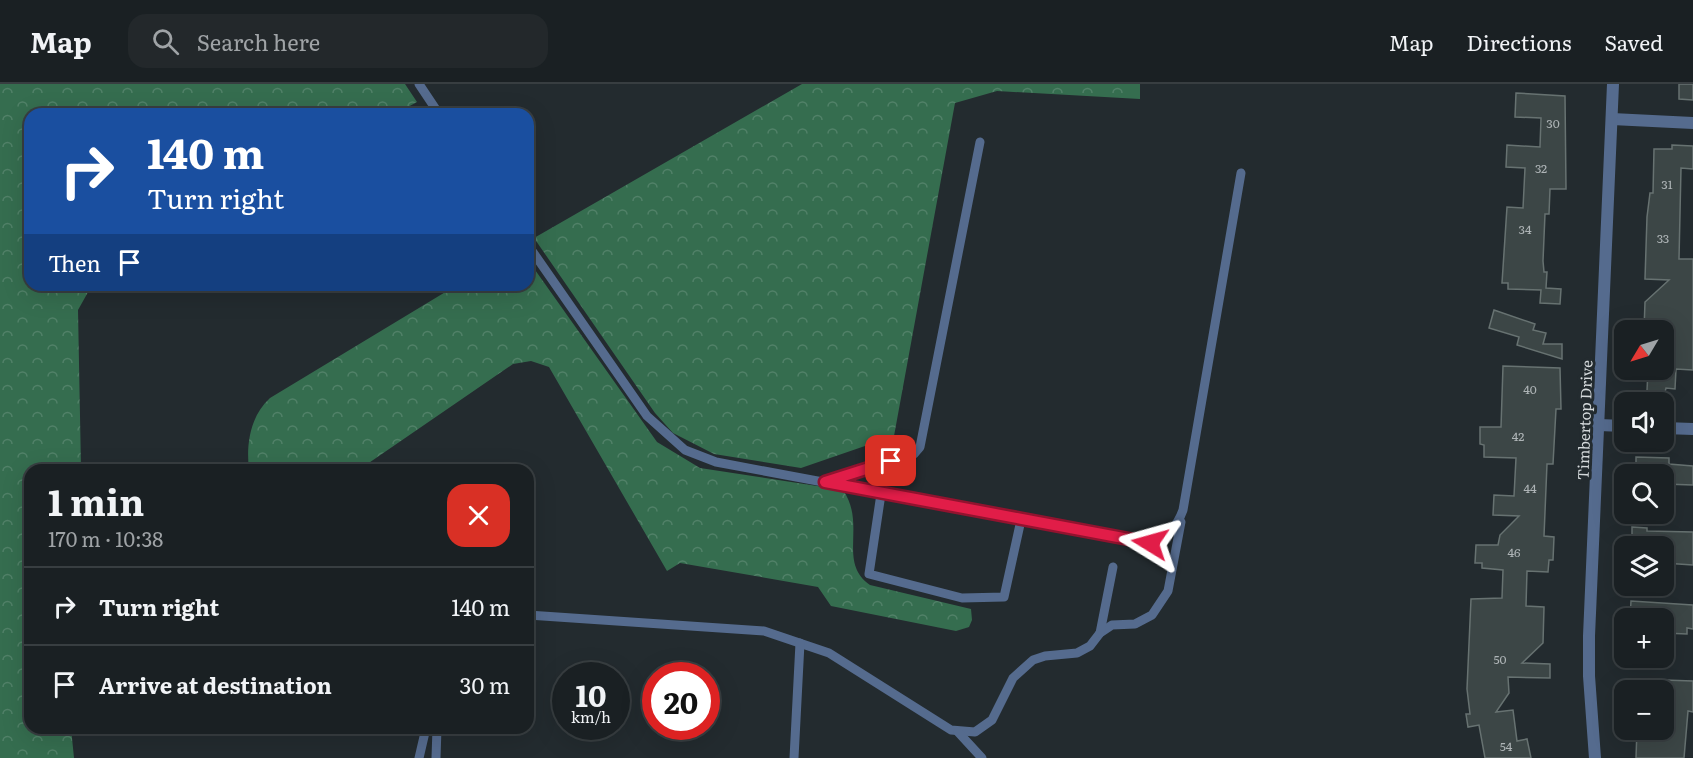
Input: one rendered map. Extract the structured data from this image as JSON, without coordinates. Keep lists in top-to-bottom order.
{
  "streets": {
    "street": ["Timbertop Drive"]
  },
  "house_numbers": [
    "30",
    "32",
    "31",
    "34",
    "33",
    "40",
    "42",
    "44",
    "46",
    "50",
    "54"
  ],
  "north": "bottom left",
  "page": {
    "header": "Map",
    "search": "Search here",
    "nav": ["Map", "Directions", "Saved"],
    "turn": ["140 m", "Turn right"],
    "then": "Then",
    "map_buttons": ["+", "−"],
    "heading": ["1 min", "170 m · 10:38"],
    "list": [
      {
        "name": "Turn right",
        "value": "140 m"
      },
      {
        "name": "Arrive at destination",
        "value": "30 m"
      }
    ],
    "speed": "10 km/h",
    "limit": "20"
  }
}
